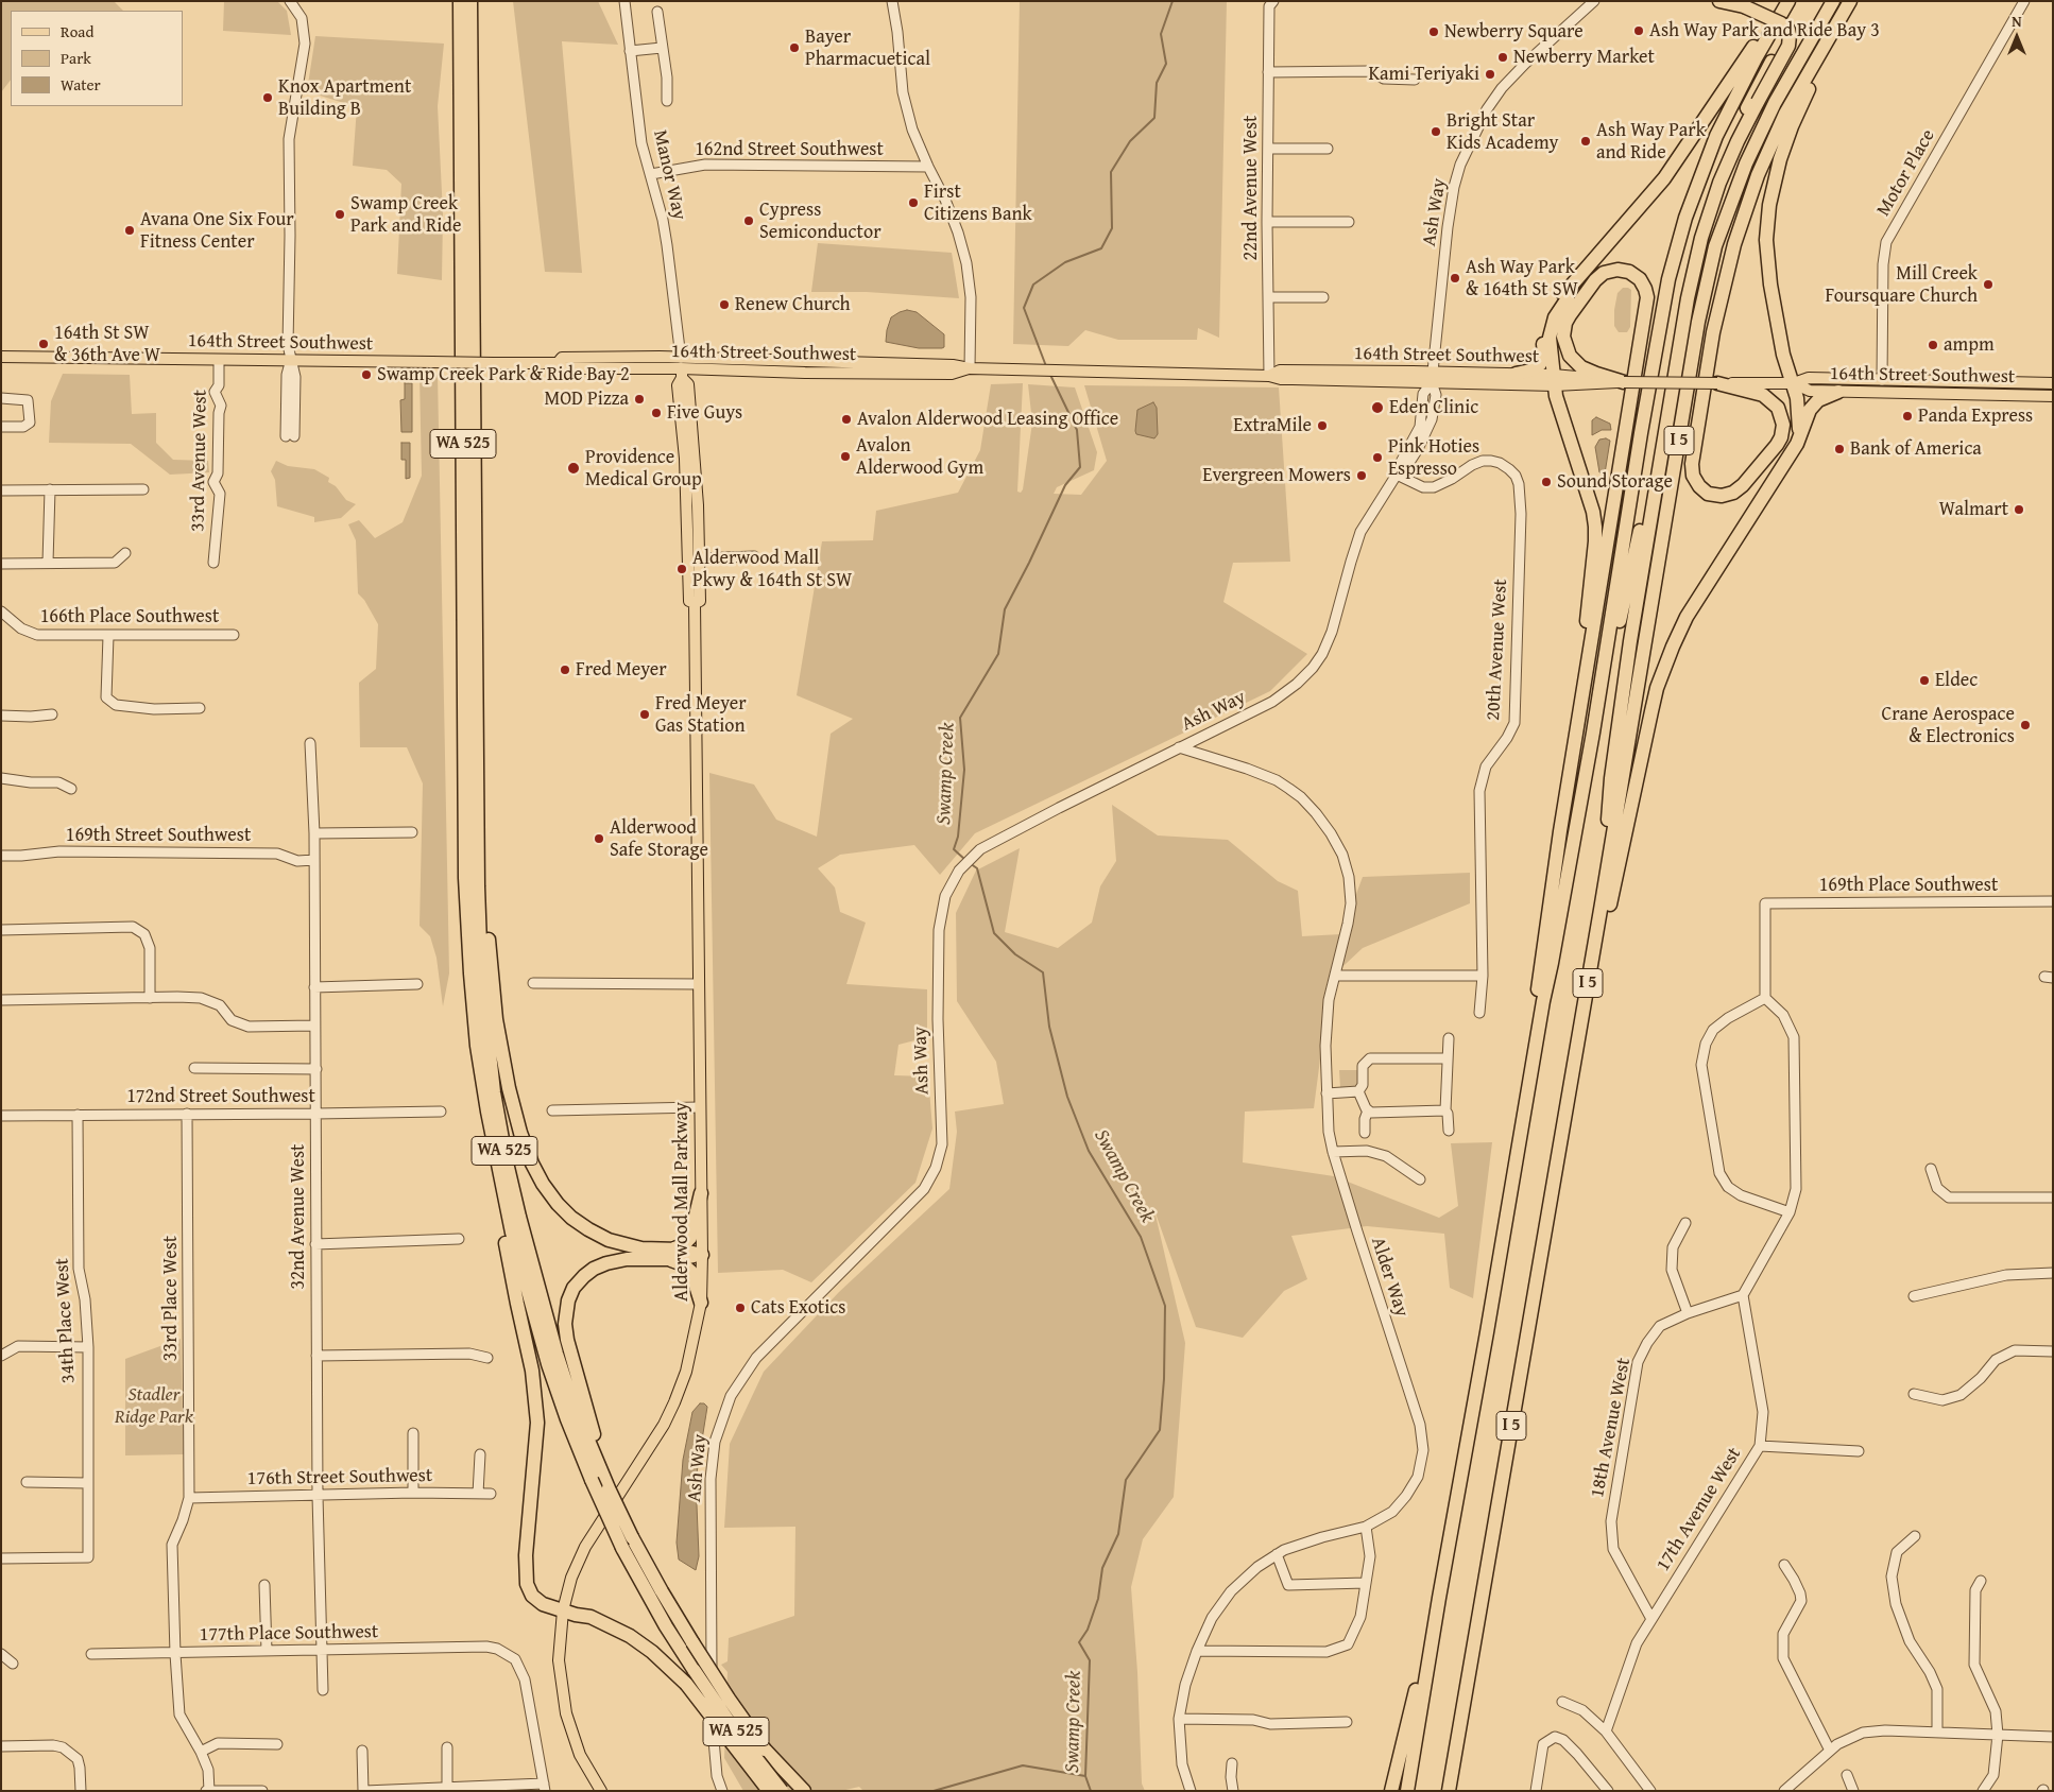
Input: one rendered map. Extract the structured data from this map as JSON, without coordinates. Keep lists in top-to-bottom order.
{
  "streets": {
    "highway": ["I 5", "WA 525"],
    "main road": ["164th Street Southwest", "Alderwood Mall Parkway"],
    "street": [
      "162nd Street Southwest",
      "Motor Place",
      "Manor Way",
      "22nd Avenue West",
      "Ash Way",
      "33rd Avenue West",
      "166th Place Southwest",
      "20th Avenue West",
      "169th Street Southwest",
      "169th Place Southwest",
      "172nd Street Southwest",
      "32nd Avenue West",
      "Alder Way",
      "33rd Place West",
      "34th Place West",
      "18th Avenue West",
      "176th Street Southwest",
      "17th Avenue West",
      "177th Place Southwest"
    ]
  },
  "crossings": [
    ["162nd Street Southwest", "Manor Way"],
    ["Motor Place", "164th Street Southwest"],
    ["Manor Way", "164th Street Southwest"],
    ["Manor Way", "Alderwood Mall Parkway"],
    ["22nd Avenue West", "164th Street Southwest"],
    ["Ash Way", "164th Street Southwest"],
    ["Ash Way", "20th Avenue West"],
    ["Ash Way", "Alder Way"],
    ["164th Street Southwest", "33rd Avenue West"],
    ["164th Street Southwest", "Alderwood Mall Parkway"],
    ["169th Street Southwest", "32nd Avenue West"],
    ["172nd Street Southwest", "32nd Avenue West"],
    ["172nd Street Southwest", "33rd Place West"],
    ["172nd Street Southwest", "34th Place West"],
    ["32nd Avenue West", "176th Street Southwest"],
    ["32nd Avenue West", "177th Place Southwest"],
    ["33rd Place West", "176th Street Southwest"],
    ["33rd Place West", "177th Place Southwest"],
    ["18th Avenue West", "17th Avenue West"]
  ],
  "water": ["Swamp Creek"],
  "parks": ["Stadler Ridge Park"],
  "places": [
    "Ash Way Park and Ride Bay 3",
    "Newberry Square",
    "Bayer Pharmacuetical",
    "Newberry Market",
    "Kami Teriyaki",
    "Knox Apartment Building B",
    "Bright Star Kids Academy",
    "Ash Way Park and Ride",
    "First Citizens Bank",
    "Swamp Creek Park and Ride",
    "Cypress Semiconductor",
    "Avana One Six Four Fitness Center",
    "Ash Way Park & 164th St SW",
    "Mill Creek Foursquare Church",
    "Renew Church",
    "164th St SW & 36th Ave W",
    "ampm",
    "Swamp Creek Park & Ride Bay 2",
    "MOD Pizza",
    "Eden Clinic",
    "Five Guys",
    "Panda Express",
    "Avalon Alderwood Leasing Office",
    "ExtraMile",
    "Bank of America",
    "Avalon Alderwood Gym",
    "Pink Hoties Espresso",
    "Providence Medical Group",
    "Evergreen Mowers",
    "Sound Storage",
    "Walmart",
    "Alderwood Mall Pkwy & 164th St SW",
    "Fred Meyer",
    "Eldec",
    "Fred Meyer Gas Station",
    "Crane Aerospace & Electronics",
    "Alderwood Safe Storage",
    "Cats Exotics"
  ],
  "legend": ["Road", "Park", "Water"],
  "north": "top"
}
